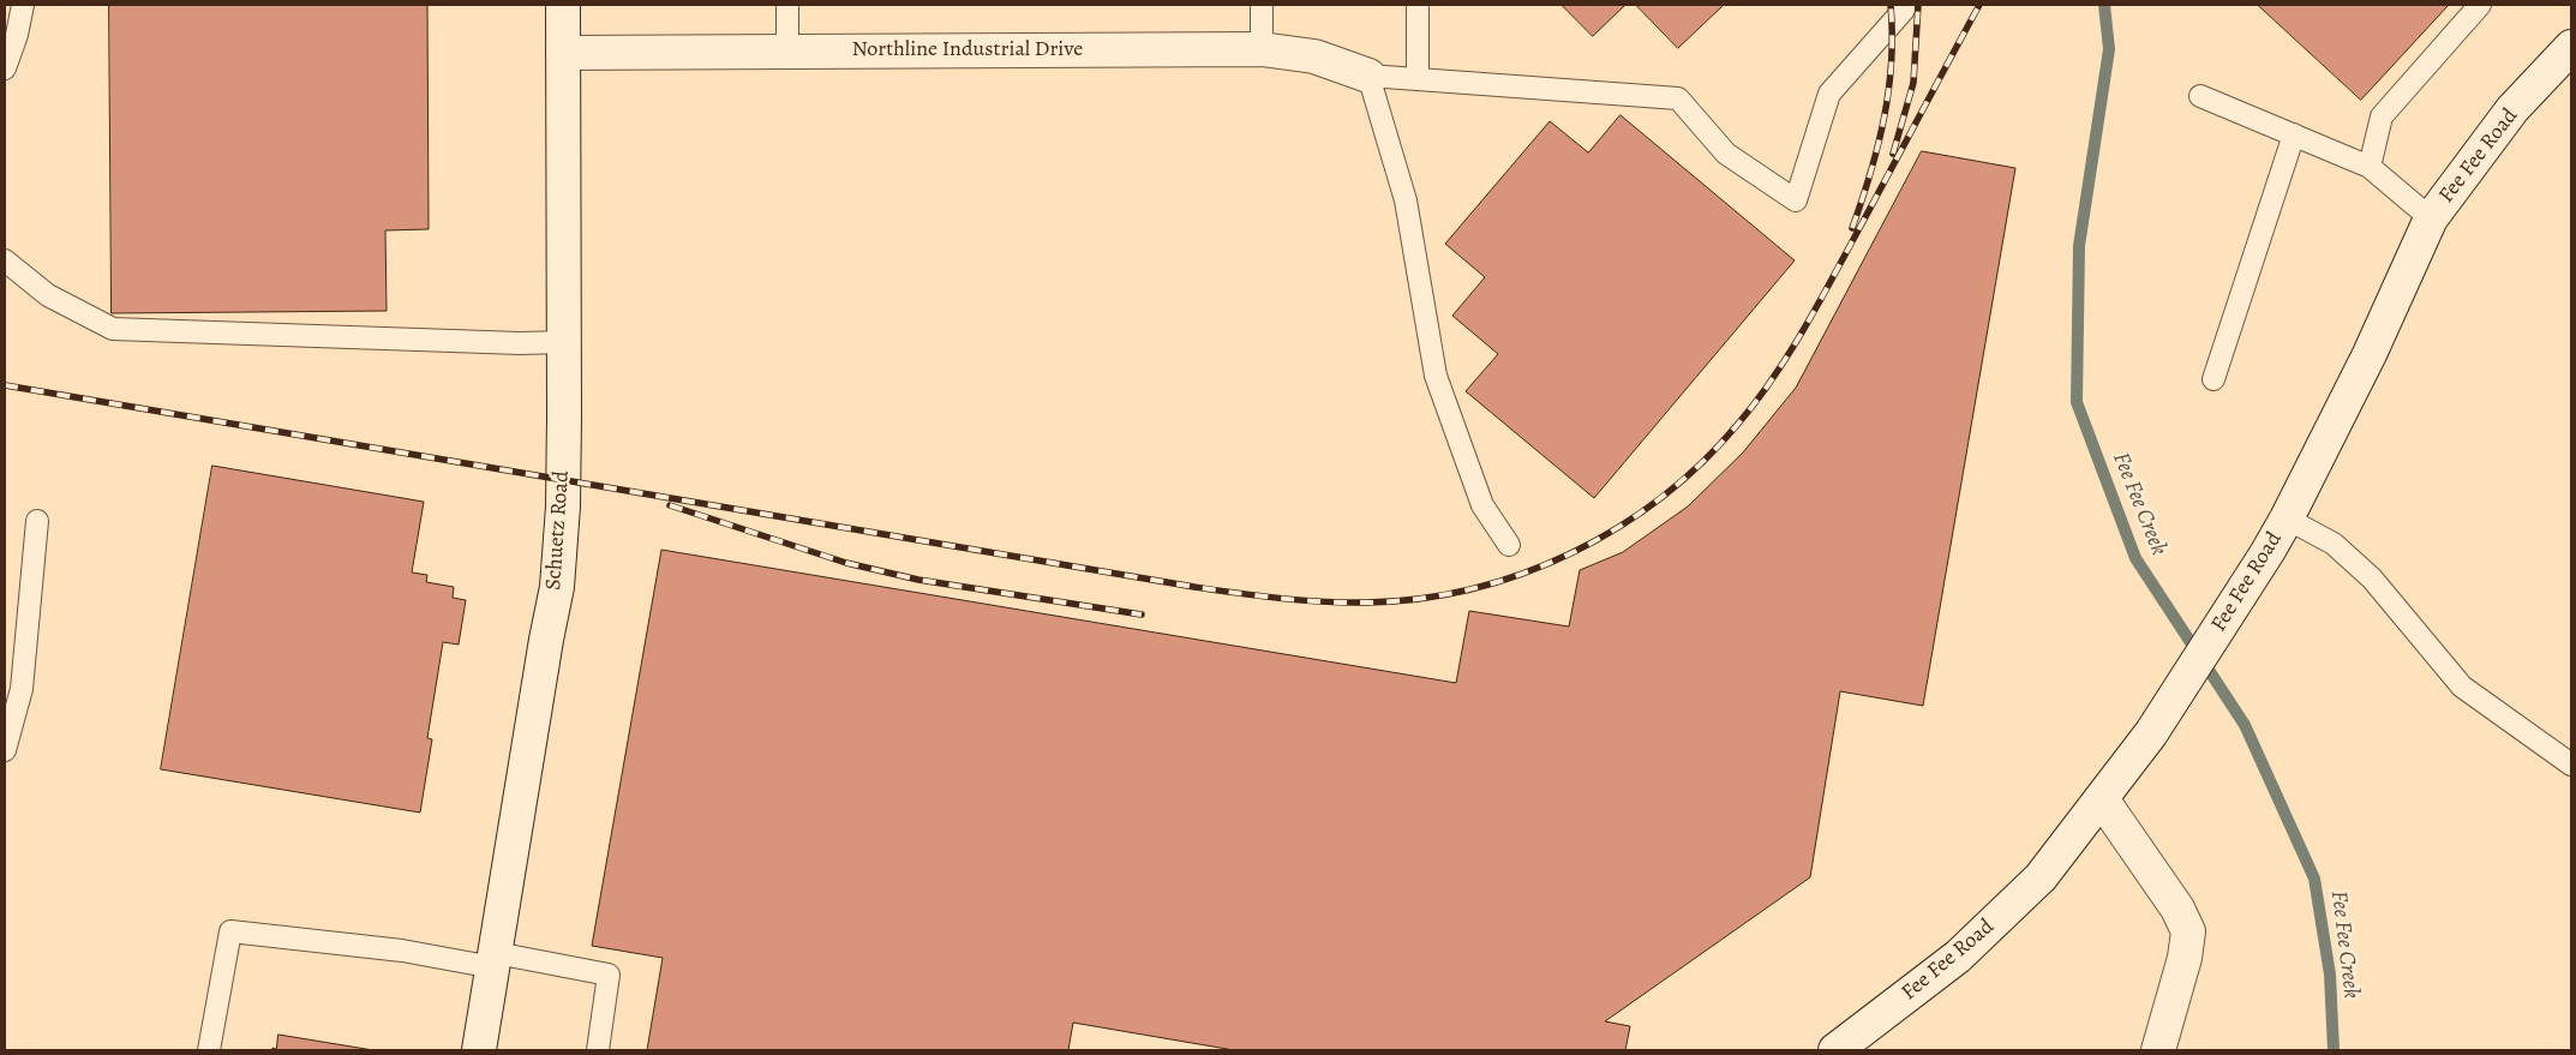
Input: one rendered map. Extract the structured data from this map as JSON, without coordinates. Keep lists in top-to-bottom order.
{
  "streets": {
    "street": ["Northline Industrial Drive", "Fee Fee Road", "Schuetz Road"]
  },
  "crossings": [
    ["Northline Industrial Drive", "Schuetz Road"]
  ],
  "water": ["Fee Fee Creek"]
}
